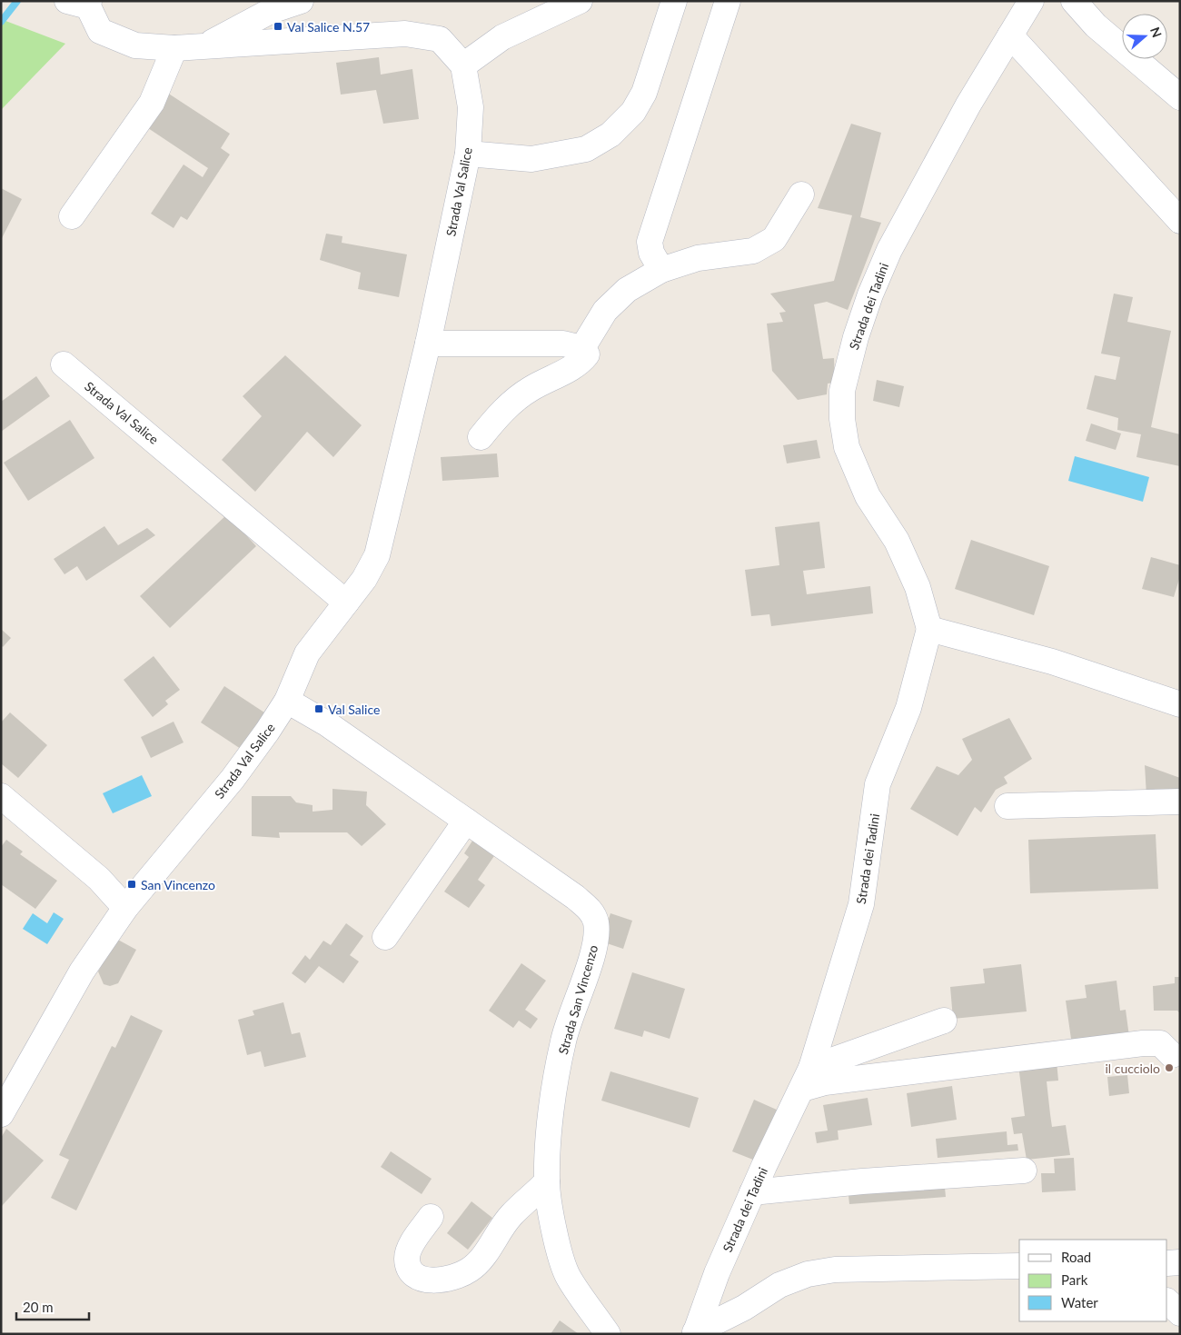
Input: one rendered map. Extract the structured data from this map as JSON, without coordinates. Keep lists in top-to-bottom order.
{
  "streets": {
    "street": ["Strada Val Salice", "Strada dei Tadini", "Strada San Vincenzo"]
  },
  "crossings": [
    ["Strada Val Salice", "Strada San Vincenzo"]
  ],
  "places": {
    "transit": ["Val Salice N.57", "Val Salice", "San Vincenzo"],
    "other": ["il cucciolo"]
  },
  "legend": ["Road", "Park", "Water"],
  "scale_bar": "20 m",
  "north": "right"
}
